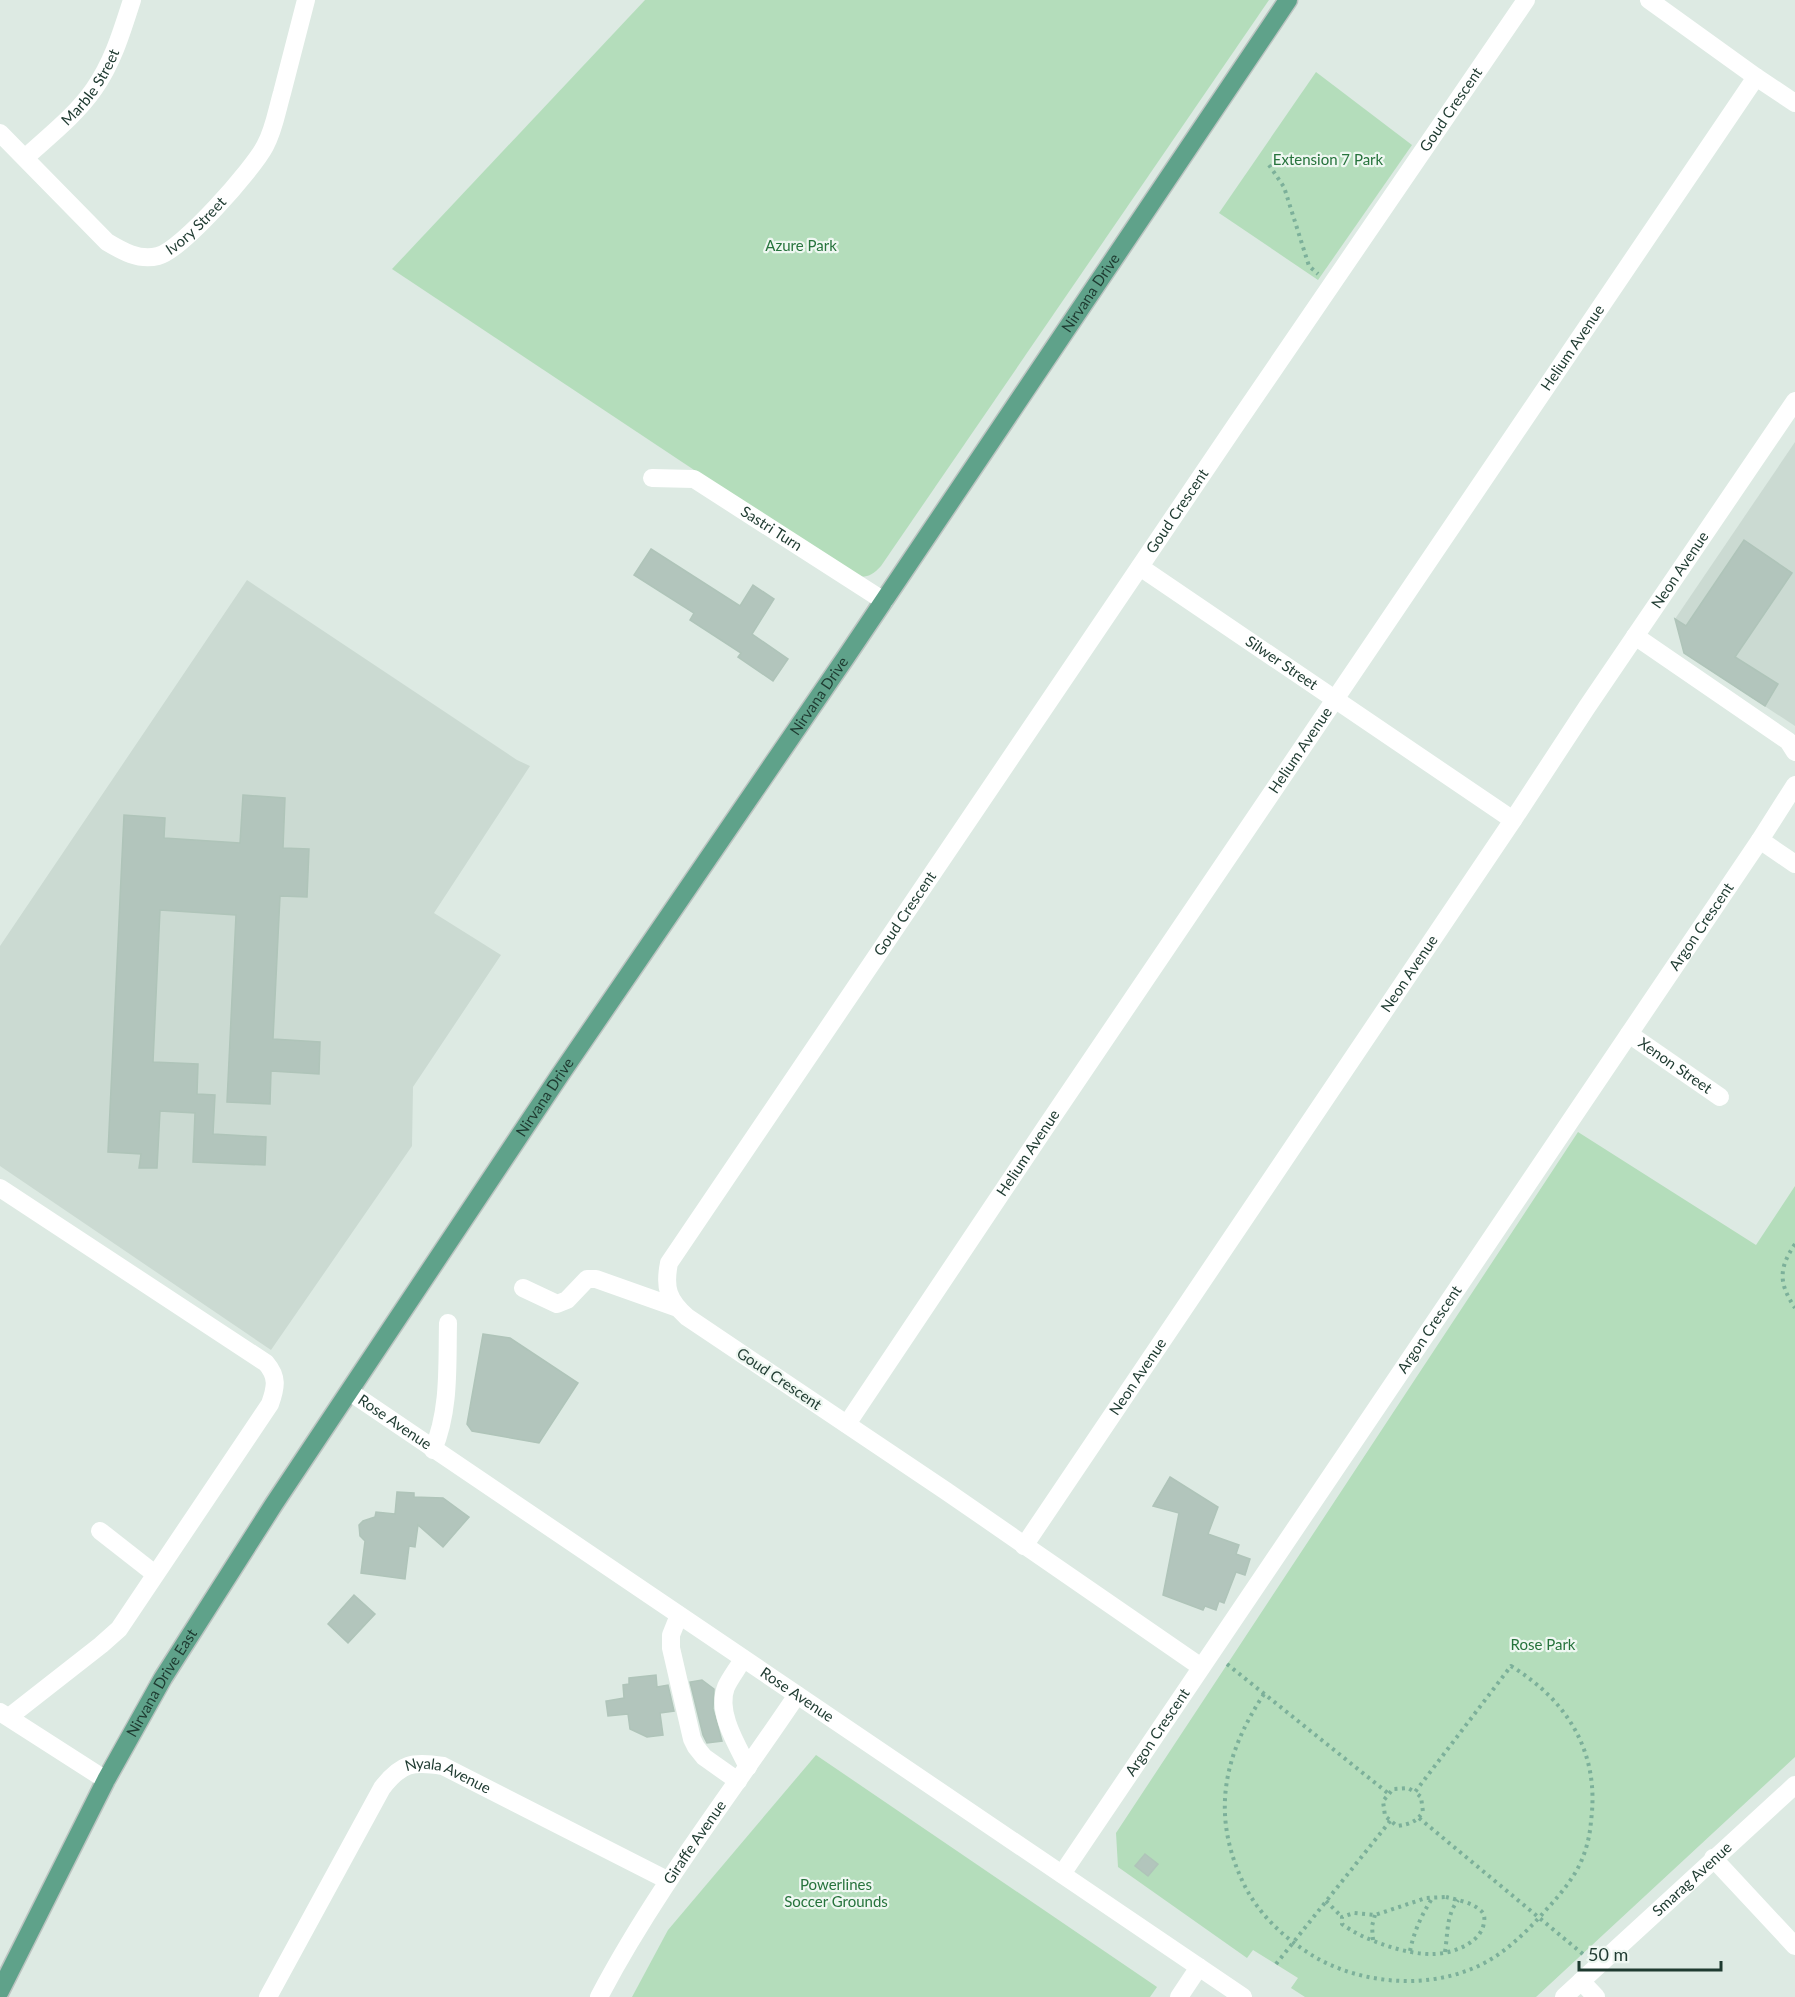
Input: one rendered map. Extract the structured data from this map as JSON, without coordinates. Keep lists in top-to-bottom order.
{
  "streets": {
    "main road": ["Nirvana Drive", "Nirvana Drive East"],
    "street": [
      "Marble Street",
      "Goud Crescent",
      "Ivory Street",
      "Helium Avenue",
      "Sastri Turn",
      "Neon Avenue",
      "Silwer Street",
      "Argon Crescent",
      "Xenon Street",
      "Rose Avenue",
      "Nyala Avenue",
      "Giraffe Avenue",
      "Smarag Avenue"
    ]
  },
  "crossings": [
    ["Marble Street", "Ivory Street"],
    ["Goud Crescent", "Helium Avenue"],
    ["Goud Crescent", "Neon Avenue"],
    ["Goud Crescent", "Silwer Street"],
    ["Goud Crescent", "Argon Crescent"],
    ["Nirvana Drive", "Sastri Turn"],
    ["Nirvana Drive", "Rose Avenue"],
    ["Nirvana Drive", "Nirvana Drive East"],
    ["Helium Avenue", "Silwer Street"],
    ["Neon Avenue", "Silwer Street"],
    ["Argon Crescent", "Xenon Street"],
    ["Argon Crescent", "Rose Avenue"],
    ["Rose Avenue", "Nirvana Drive East"],
    ["Rose Avenue", "Giraffe Avenue"],
    ["Nyala Avenue", "Giraffe Avenue"]
  ],
  "parks": [
    "Extension 7 Park",
    "Azure Park",
    "Rose Park",
    "Powerlines Soccer Grounds"
  ],
  "scale_bar": "50 m"
}
